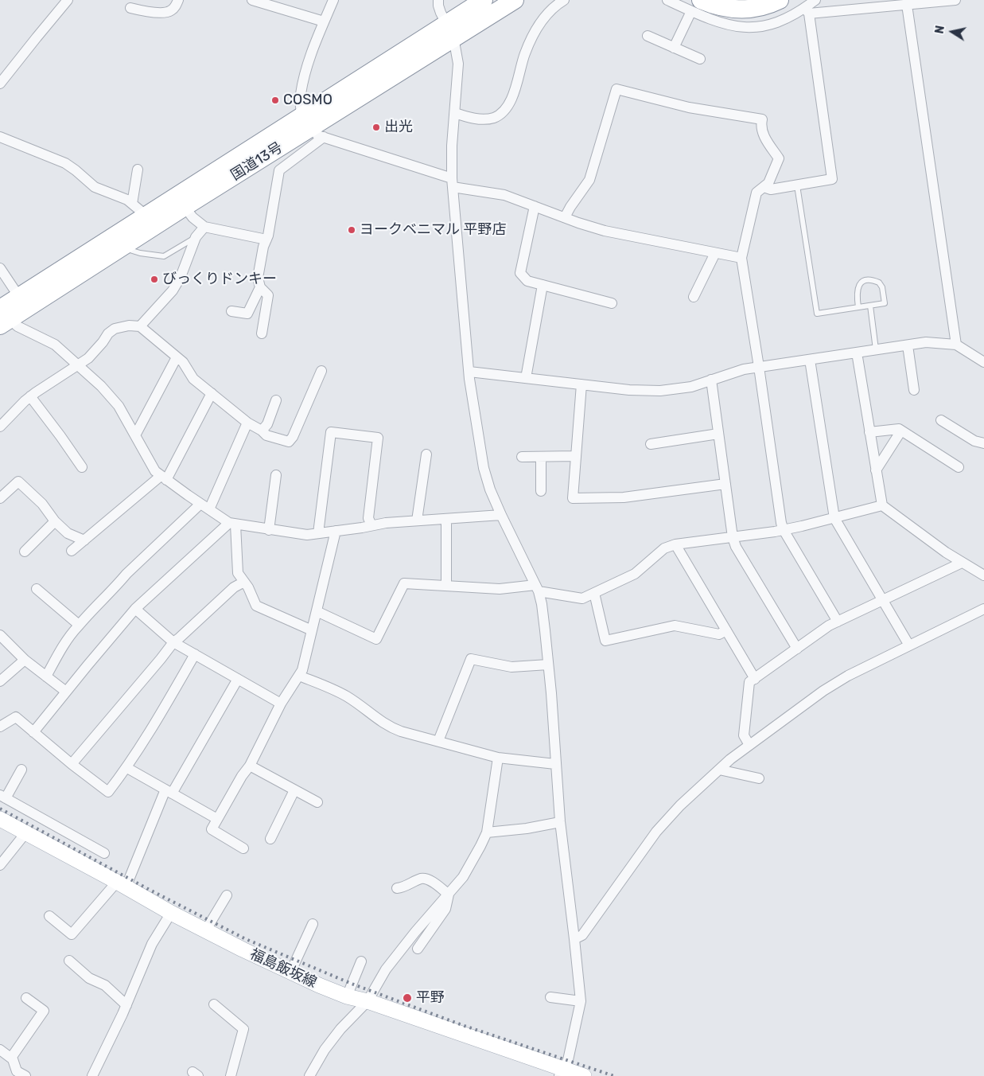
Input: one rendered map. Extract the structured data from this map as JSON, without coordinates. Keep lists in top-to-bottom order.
{
  "streets": {
    "highway": ["国道13号"],
    "main road": ["福島飯坂線"]
  },
  "places": [
    "COSMO",
    "出光",
    "ヨークベニマル 平野店",
    "びっくりドンキー",
    "平野"
  ],
  "north": "left"
}
